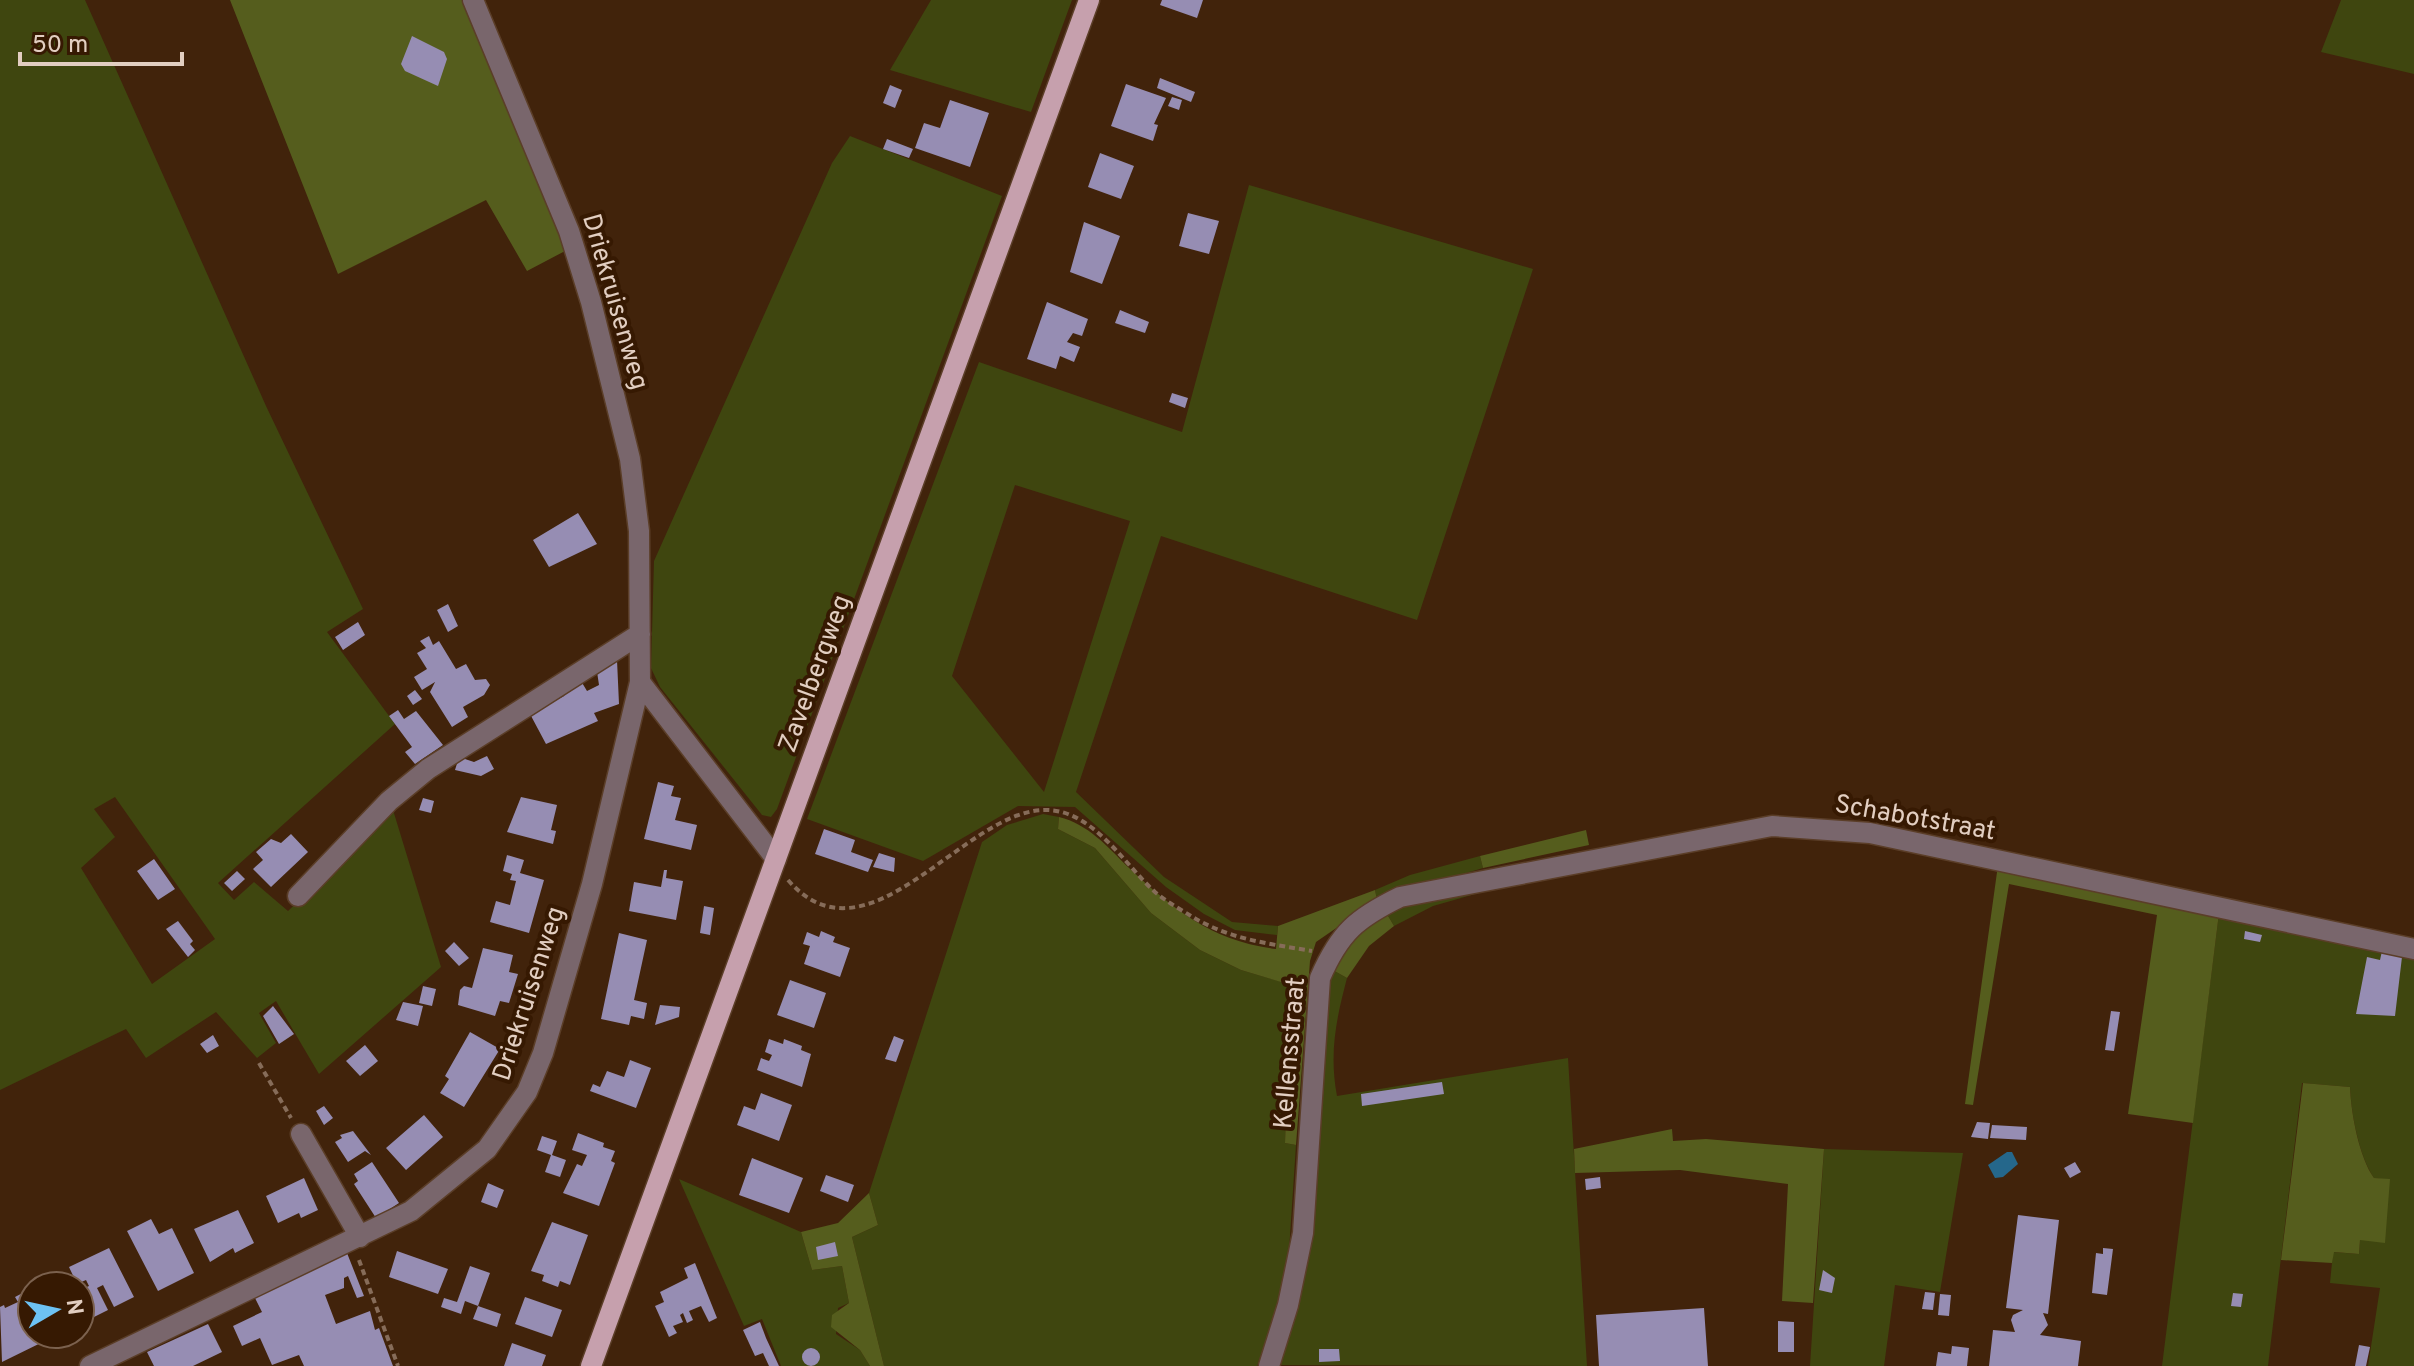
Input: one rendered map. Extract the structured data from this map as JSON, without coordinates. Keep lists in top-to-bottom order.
{
  "streets": {
    "main road": ["Zavelbergweg"],
    "street": ["Driekruisenweg", "Schabotstraat", "Kellensstraat"]
  },
  "crossings": [
    ["Zavelbergweg", "Kellensstraat"],
    ["Schabotstraat", "Kellensstraat"]
  ],
  "scale_bar": "50 m",
  "north": "right"
}
